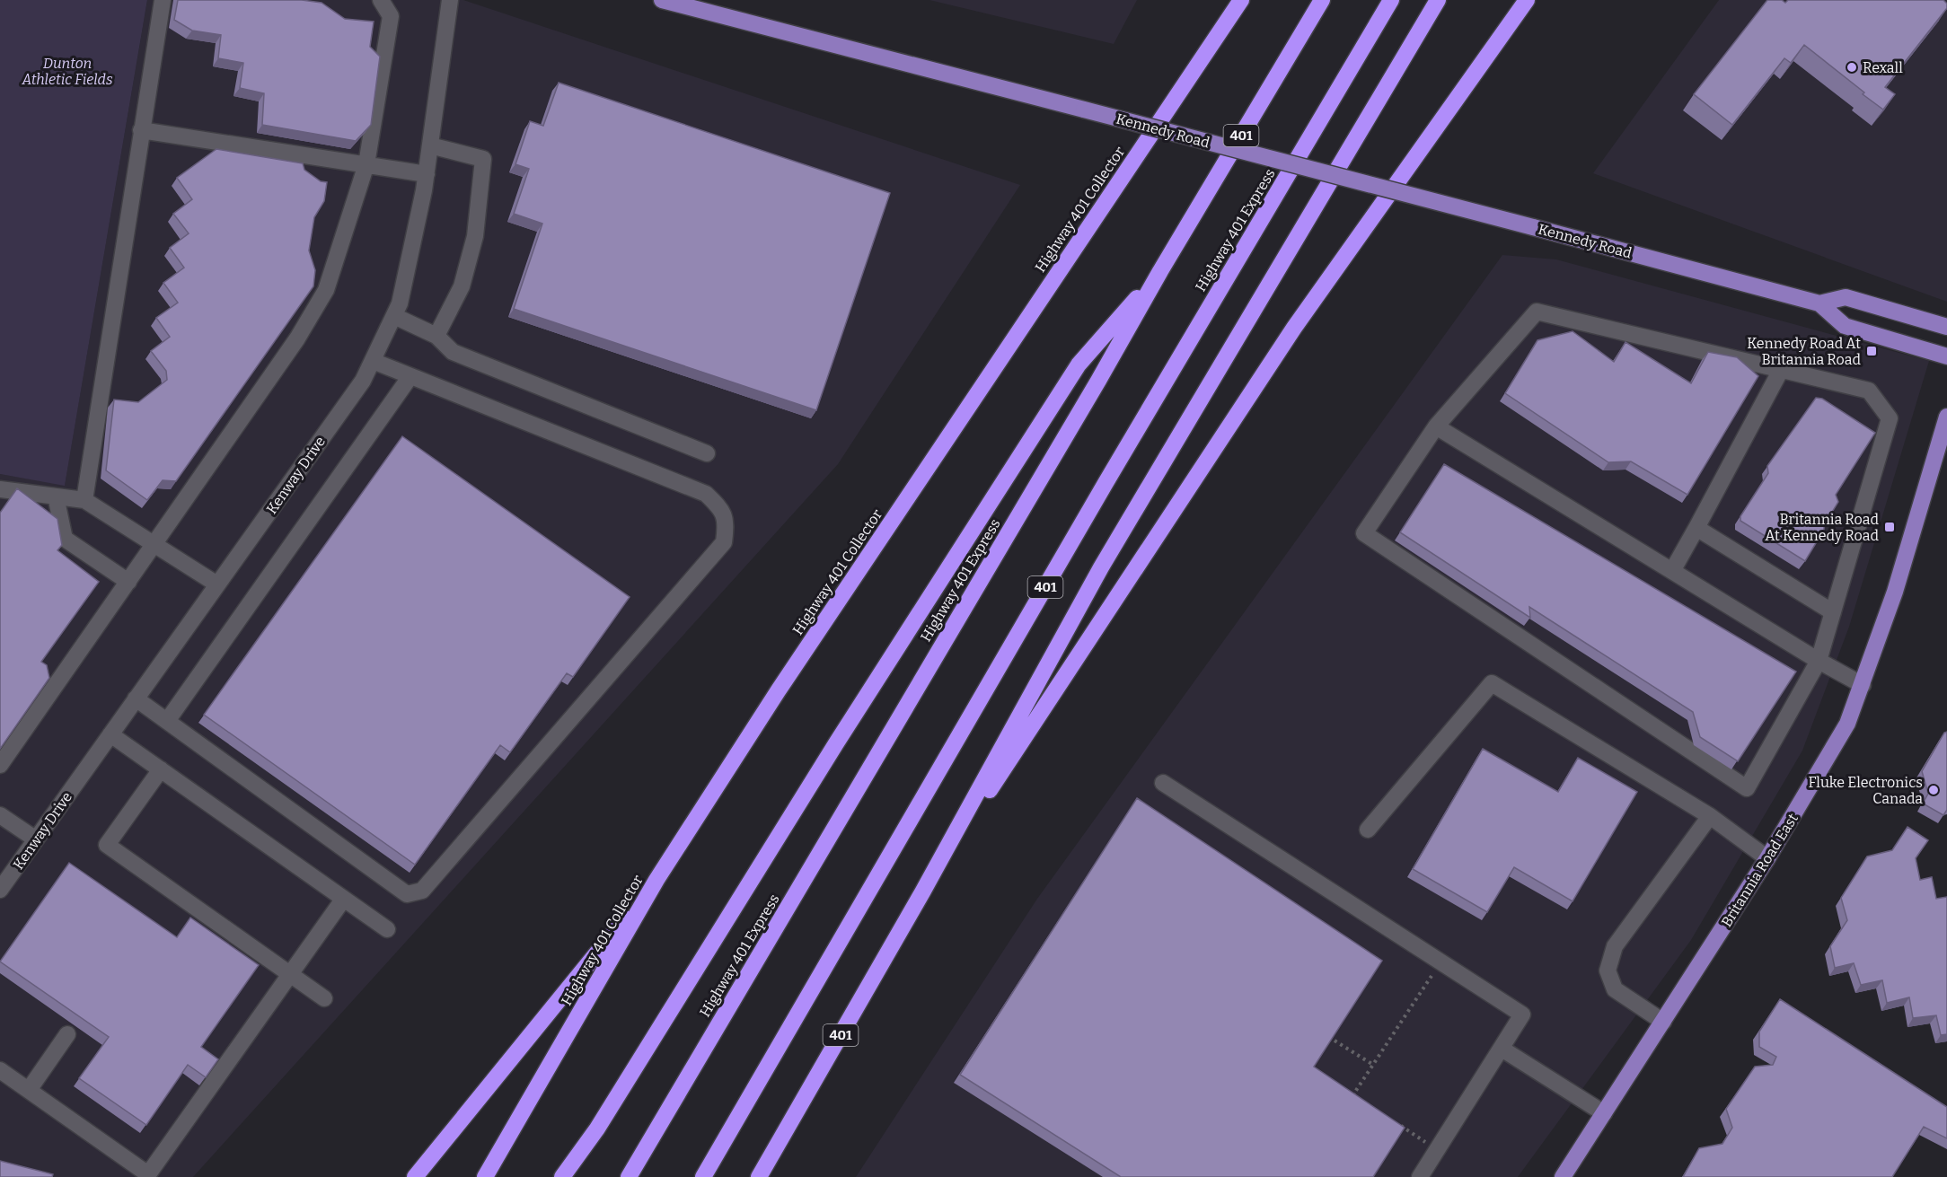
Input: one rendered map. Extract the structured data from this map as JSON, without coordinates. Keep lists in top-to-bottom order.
{
  "streets": {
    "highway": ["401", "Highway 401 Collector", "Highway 401 Express"],
    "main road": ["Kennedy Road", "Britannia Road East"],
    "street": ["Kenway Drive"]
  },
  "parks": ["Dunton Athletic Fields"],
  "places": {
    "other": ["Rexall", "Fluke Electronics Canada"],
    "transit": ["Kennedy Road At Britannia Road", "Britannia Road At Kennedy Road"]
  }
}
